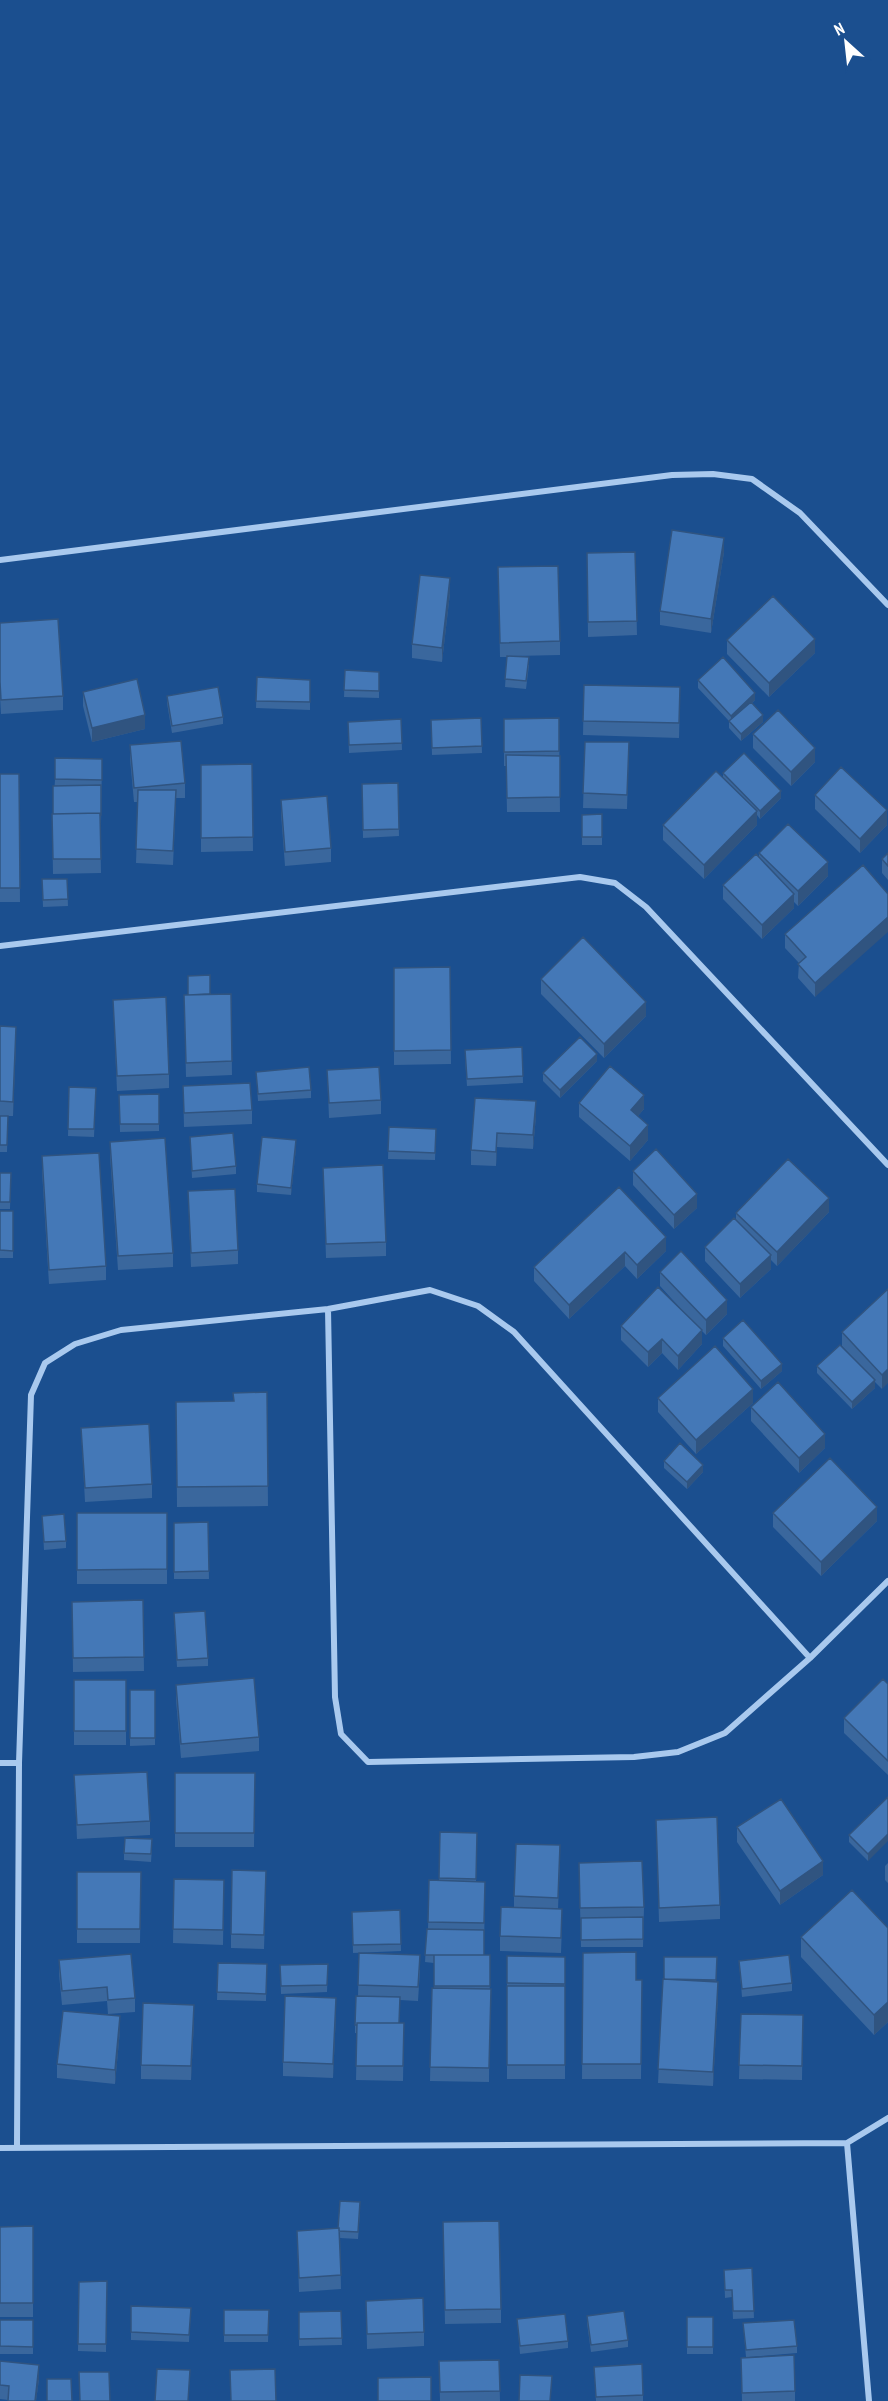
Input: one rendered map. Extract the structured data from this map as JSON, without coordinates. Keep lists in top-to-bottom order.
{
  "north": "top left"
}
